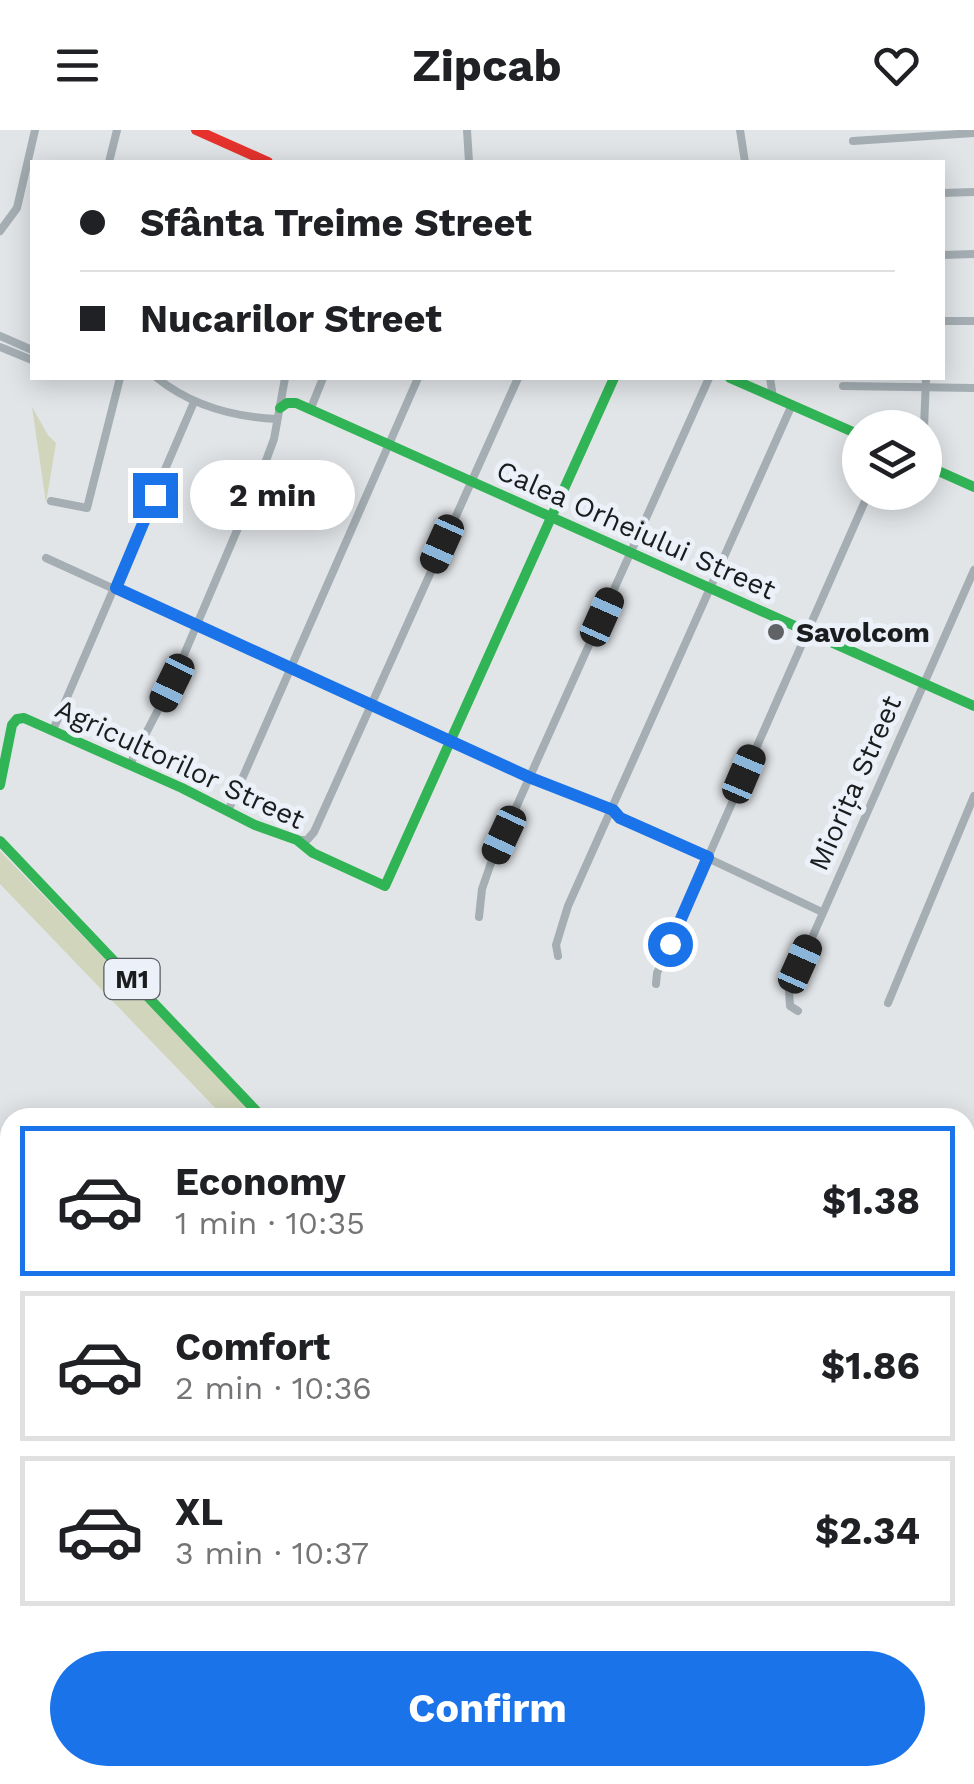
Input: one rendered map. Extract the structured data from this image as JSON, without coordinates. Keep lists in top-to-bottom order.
{
  "streets": {
    "main road": ["Calea Orheiului Street", "Agricultorilor Street", "M1"],
    "street": ["Miorița Street"]
  },
  "crossings": [
    ["Calea Orheiului Street", "Miorița Street"]
  ],
  "places": ["Savolcom"],
  "page": {
    "header": "Zipcab",
    "banner": ["Sfânta Treime Street", "Nucarilor Street"],
    "bubble": "2 min",
    "list": [
      {
        "name": "Economy",
        "note": "1 min · 10:35",
        "value": "$1.38"
      },
      {
        "name": "Comfort",
        "note": "2 min · 10:36",
        "value": "$1.86"
      },
      {
        "name": "XL",
        "note": "3 min · 10:37",
        "value": "$2.34"
      }
    ],
    "buttons": "Confirm"
  }
}
